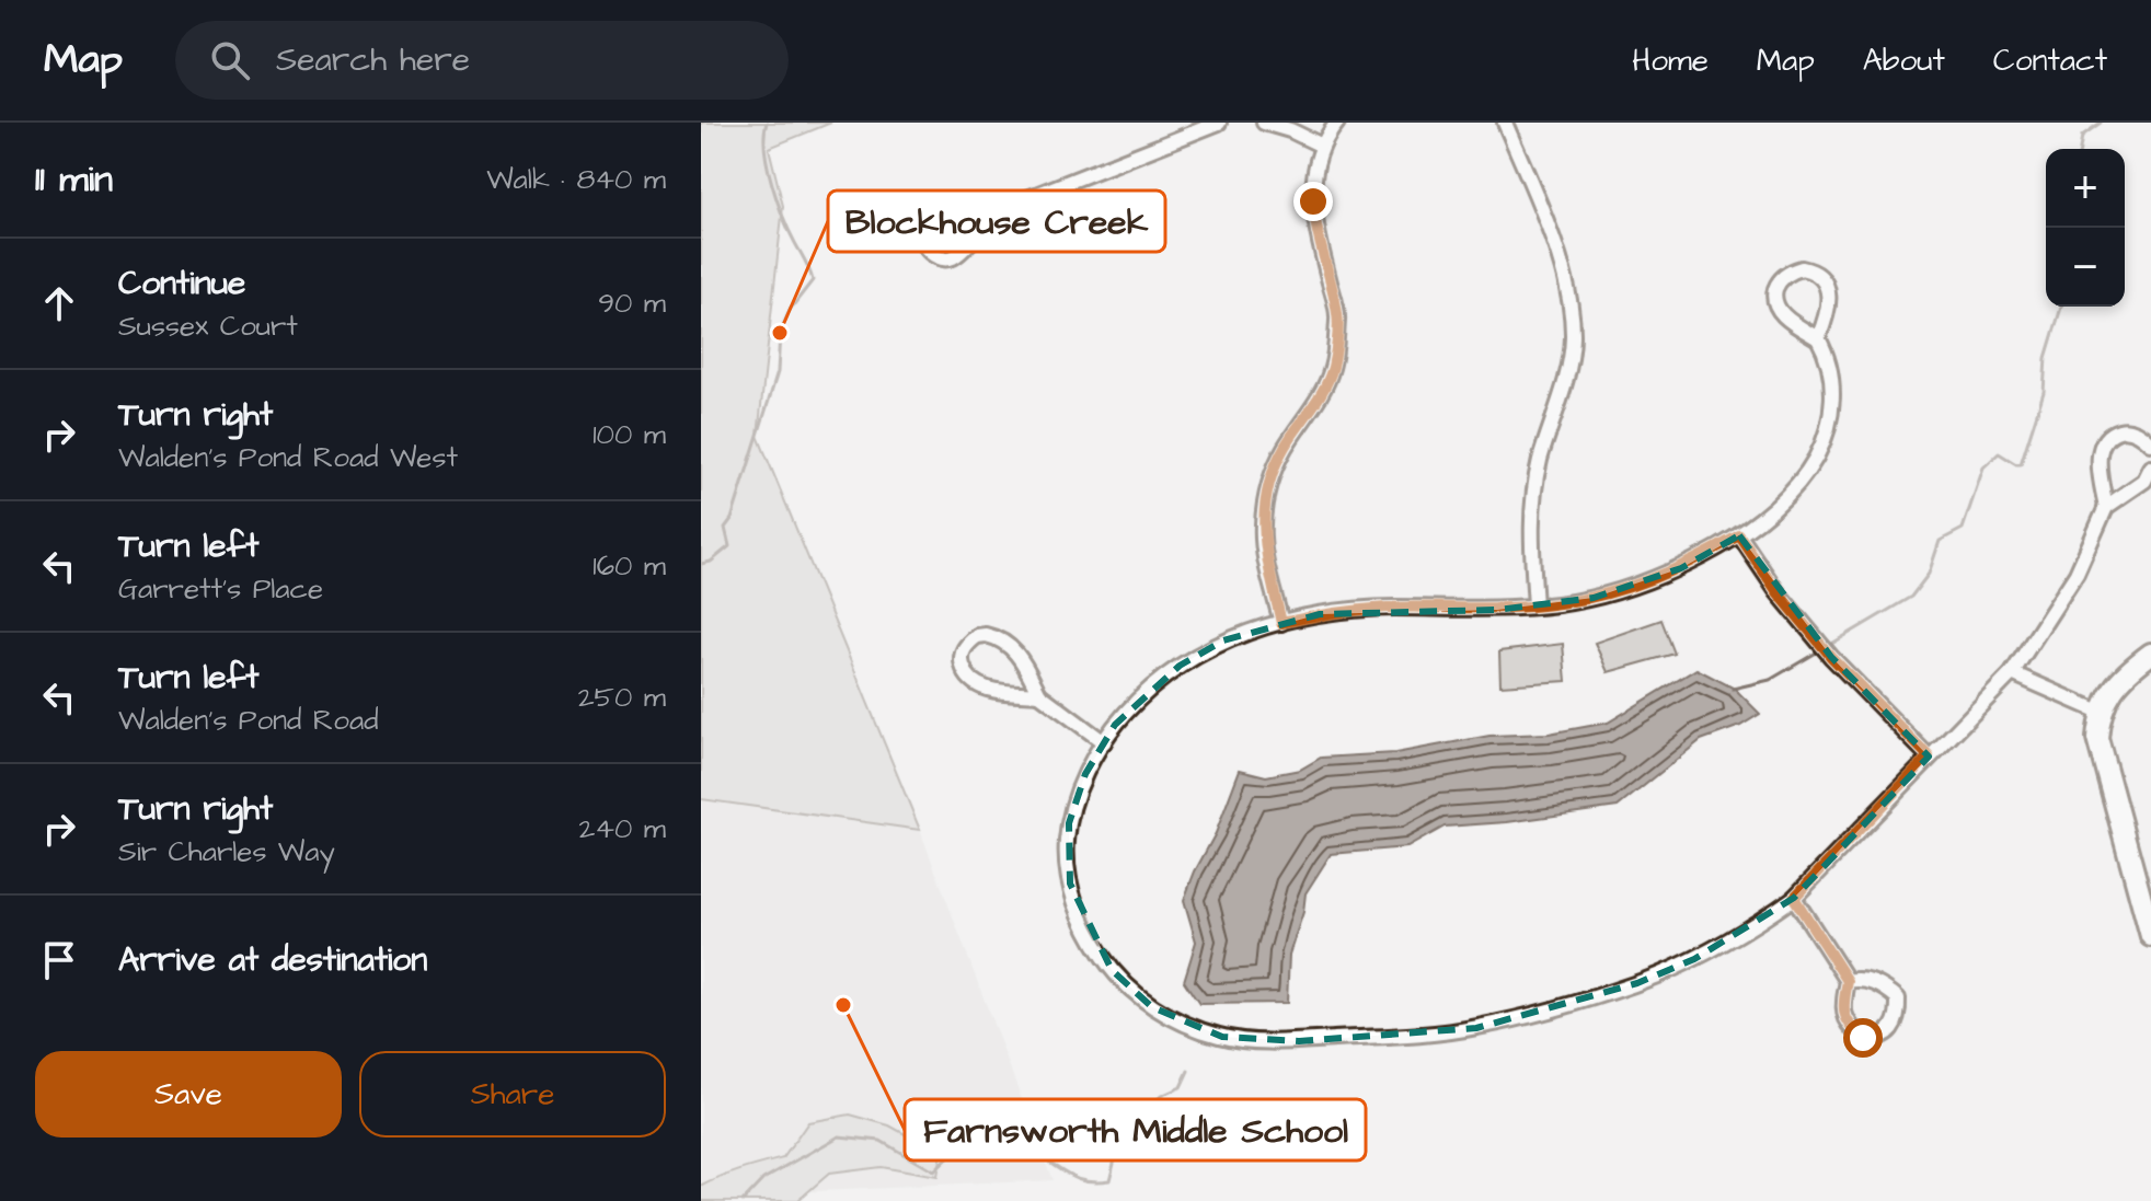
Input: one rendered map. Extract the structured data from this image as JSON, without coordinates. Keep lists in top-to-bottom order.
{
  "places": ["Blockhouse Creek", "Farnsworth Middle School"],
  "page": {
    "header": "Map",
    "search": "Search here",
    "nav": [
      "Home",
      "Map",
      "About",
      "Contact"
    ],
    "heading": ["11 min", "Walk · 840 m"],
    "map_buttons": ["+", "−"],
    "list": [
      ["Continue", "Sussex Court", "90 m"],
      ["Turn right", "Walden's Pond Road West", "100 m"],
      ["Turn left", "Garrett's Place", "160 m"],
      ["Turn left", "Walden's Pond Road", "250 m"],
      ["Turn right", "Sir Charles Way", "240 m"],
      "Arrive at destination"
    ],
    "buttons": ["Save", "Share"]
  }
}
